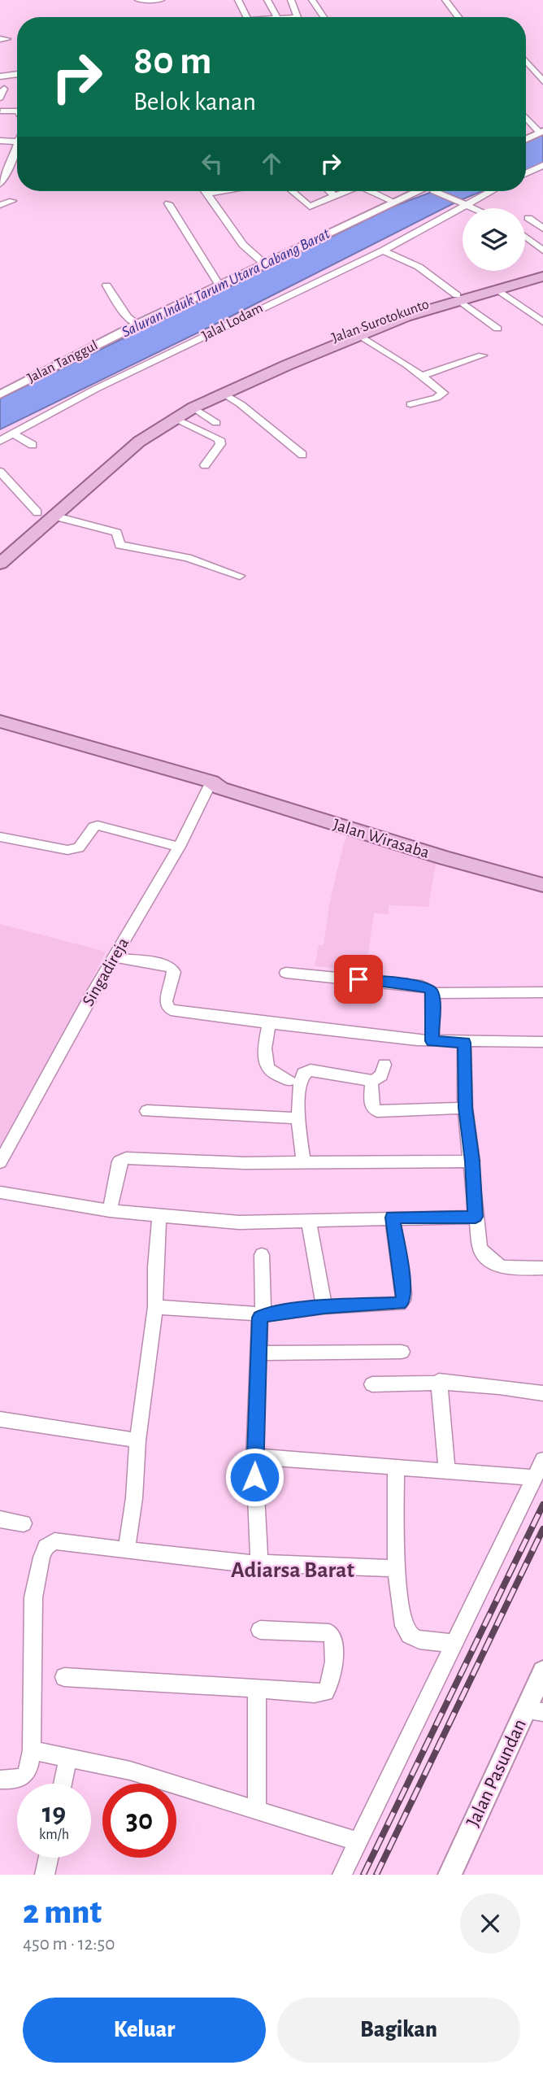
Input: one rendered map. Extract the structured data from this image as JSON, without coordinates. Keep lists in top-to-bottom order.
{
  "streets": {
    "main road": ["Jalan Surotokunto", "Jalan Wirasaba"],
    "street": [
      "Jalal Lodam",
      "Jalan Tanggul",
      "Singadireja",
      "Jalan Pasundan"
    ]
  },
  "crossings": [
    ["Jalan Wirasaba", "Singadireja"]
  ],
  "districts": ["Adiarsa Barat"],
  "water": ["Saluran Induk Tarum Utara Cabang Barat"],
  "page": {
    "turn": ["80 m", "Belok kanan"],
    "speed": "19 km/h",
    "limit": "30",
    "heading": ["2 mnt", "450 m · 12:50"],
    "buttons": ["Keluar", "Bagikan"]
  }
}
